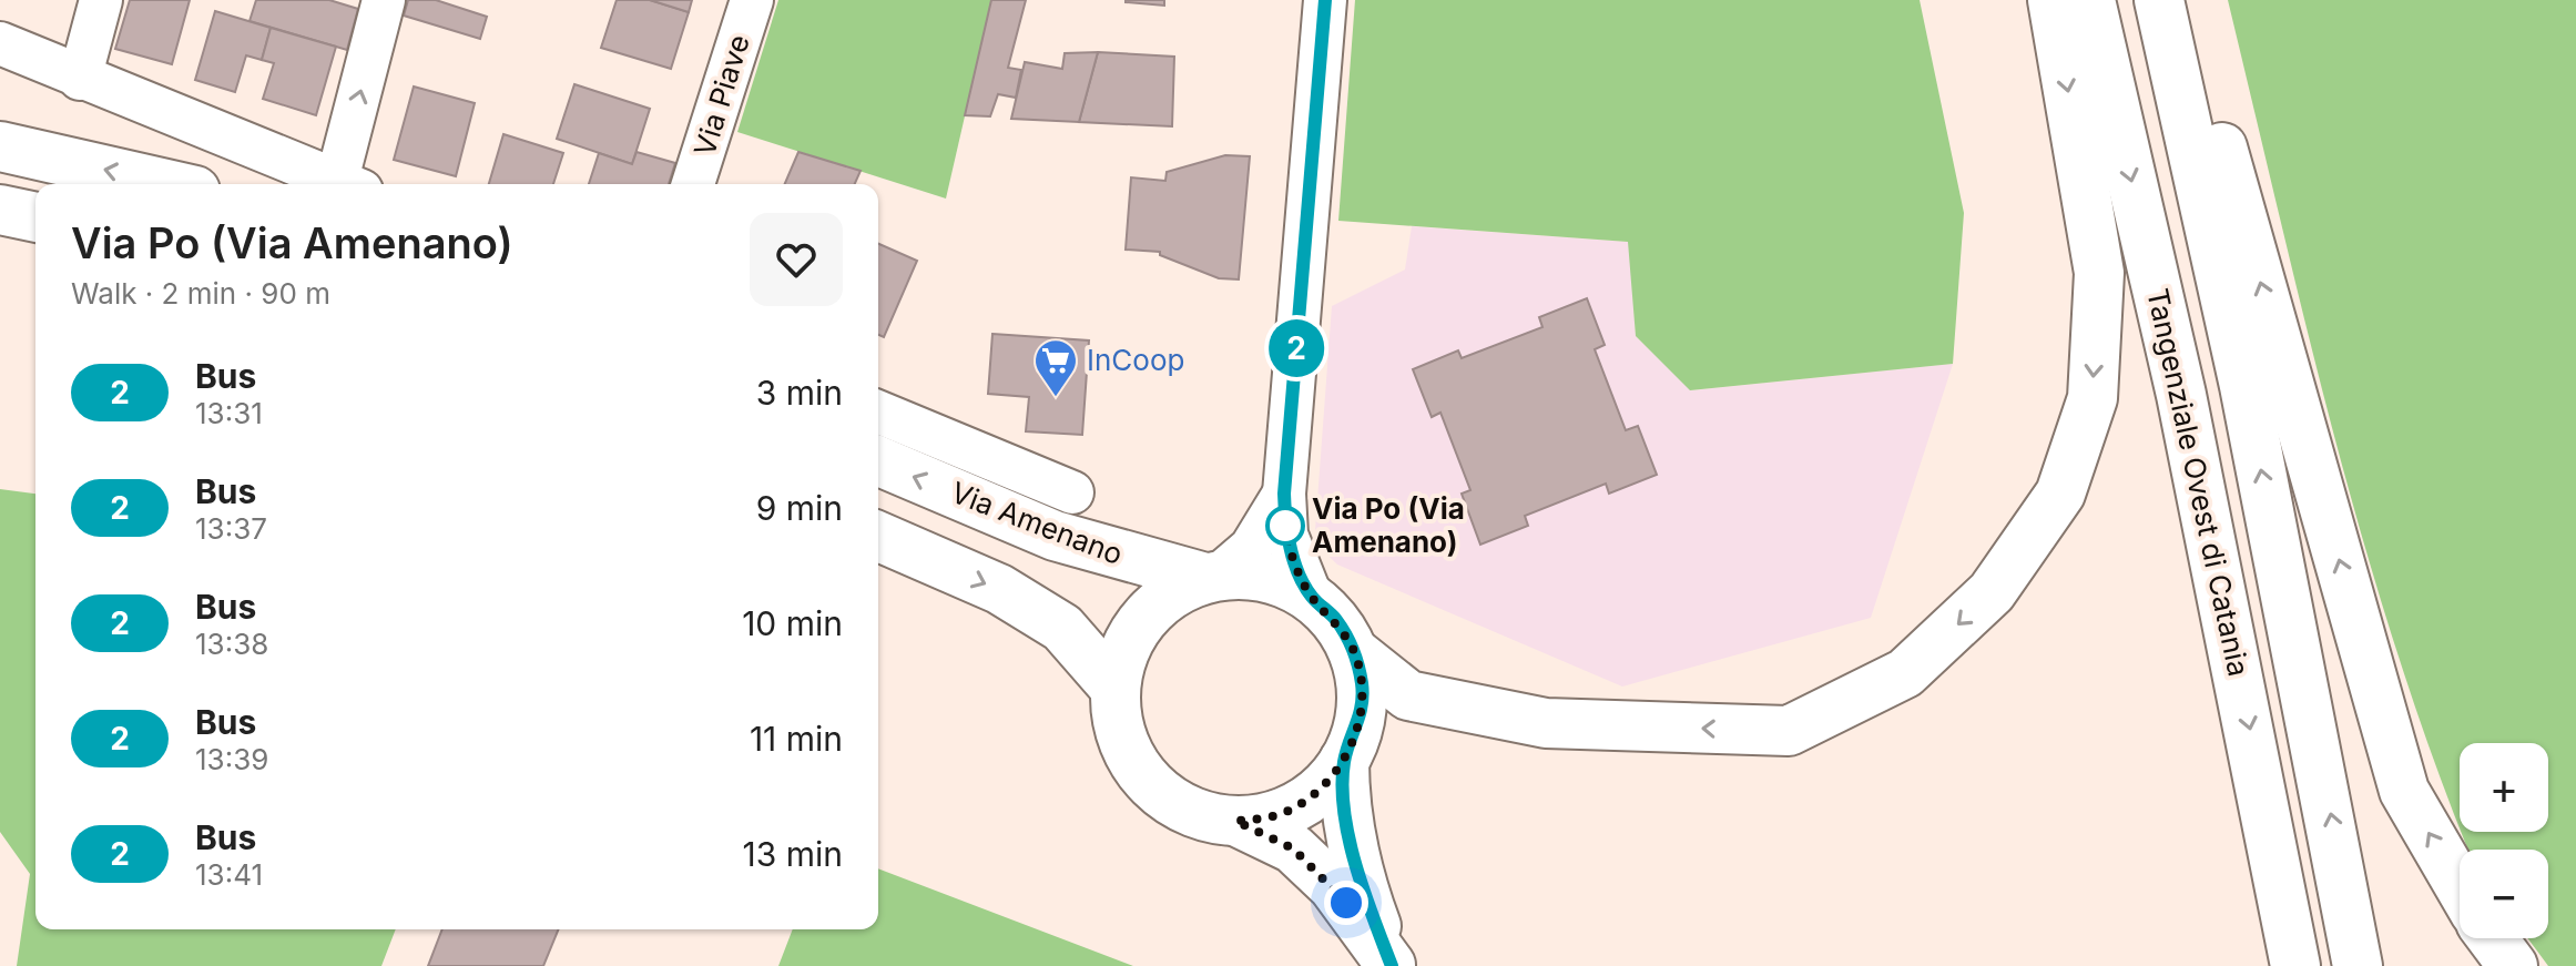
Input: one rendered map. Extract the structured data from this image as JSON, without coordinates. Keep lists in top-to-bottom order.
{
  "streets": {
    "main road": ["Tangenziale Ovest di Catania", "Via Amenano"],
    "street": ["Via Piave"]
  },
  "places": {
    "supermarket": ["InCoop"],
    "other": ["Via Po (Via Amenano)"]
  },
  "lines": ["bus line 2"],
  "page": {
    "on_map": "2",
    "heading": ["Via Po (Via Amenano)", "Walk · 2 min · 90 m"],
    "list": [
      {
        "mark": "2",
        "name": "Bus",
        "note": "13:31",
        "value": "3 min"
      },
      {
        "mark": "2",
        "name": "Bus",
        "note": "13:37",
        "value": "9 min"
      },
      {
        "mark": "2",
        "name": "Bus",
        "note": "13:38",
        "value": "10 min"
      },
      {
        "mark": "2",
        "name": "Bus",
        "note": "13:39",
        "value": "11 min"
      },
      {
        "mark": "2",
        "name": "Bus",
        "note": "13:41",
        "value": "13 min"
      }
    ],
    "map_buttons": ["+", "−"]
  }
}
